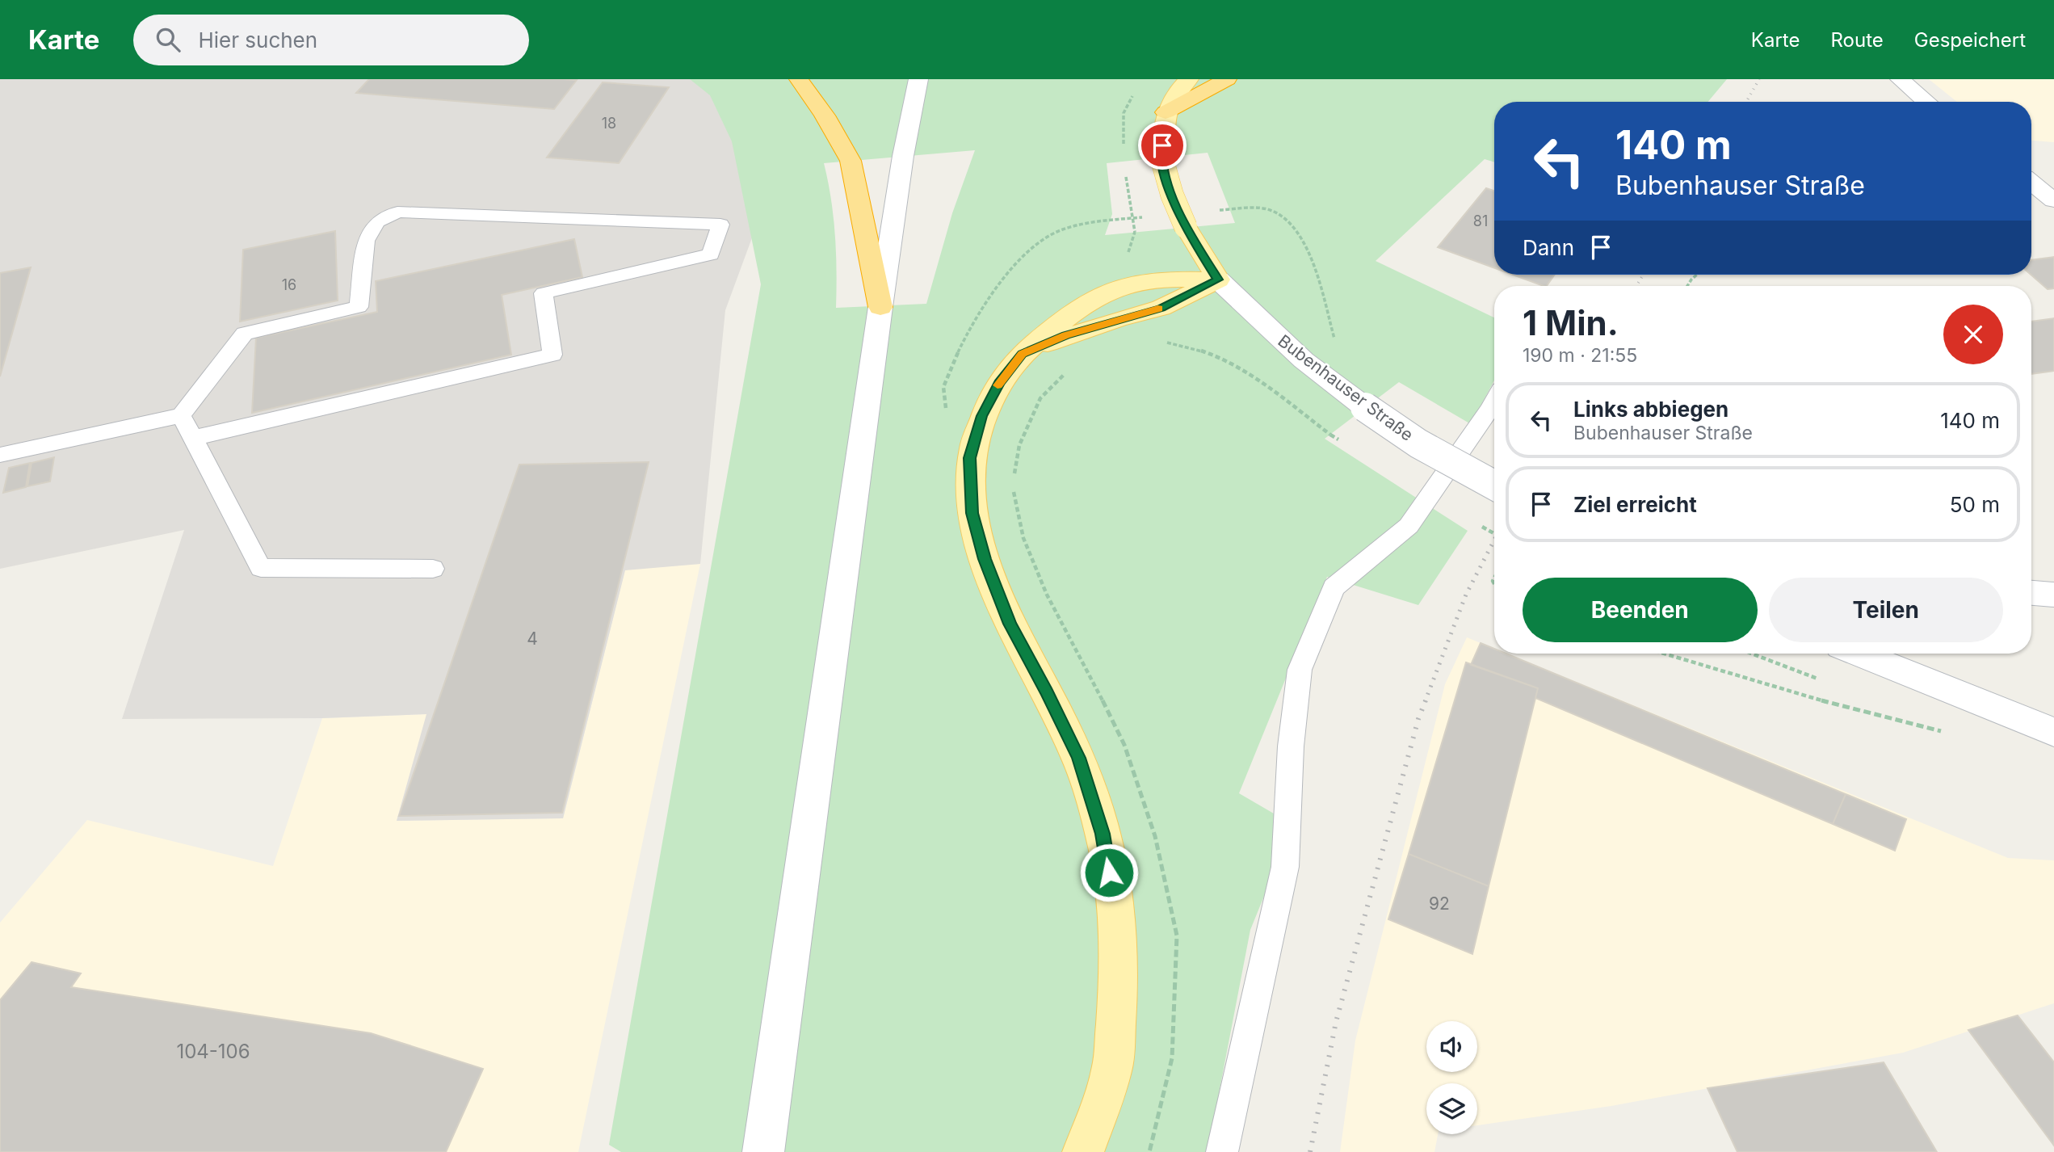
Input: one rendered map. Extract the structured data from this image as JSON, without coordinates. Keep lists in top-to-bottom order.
{
  "streets": {
    "main road": ["Bubenhauser Straße"]
  },
  "house_numbers": [
    "18",
    "81",
    "16",
    "4",
    "92",
    "104-106"
  ],
  "page": {
    "header": "Karte",
    "search": "Hier suchen",
    "nav": ["Karte", "Route", "Gespeichert"],
    "turn": ["140 m", "Bubenhauser Straße"],
    "then": "Dann",
    "heading": ["1 Min.", "190 m · 21:55"],
    "list": [
      {
        "name": "Links abbiegen",
        "note": "Bubenhauser Straße",
        "value": "140 m"
      },
      {
        "name": "Ziel erreicht",
        "value": "50 m"
      }
    ],
    "buttons": ["Beenden", "Teilen"]
  }
}
